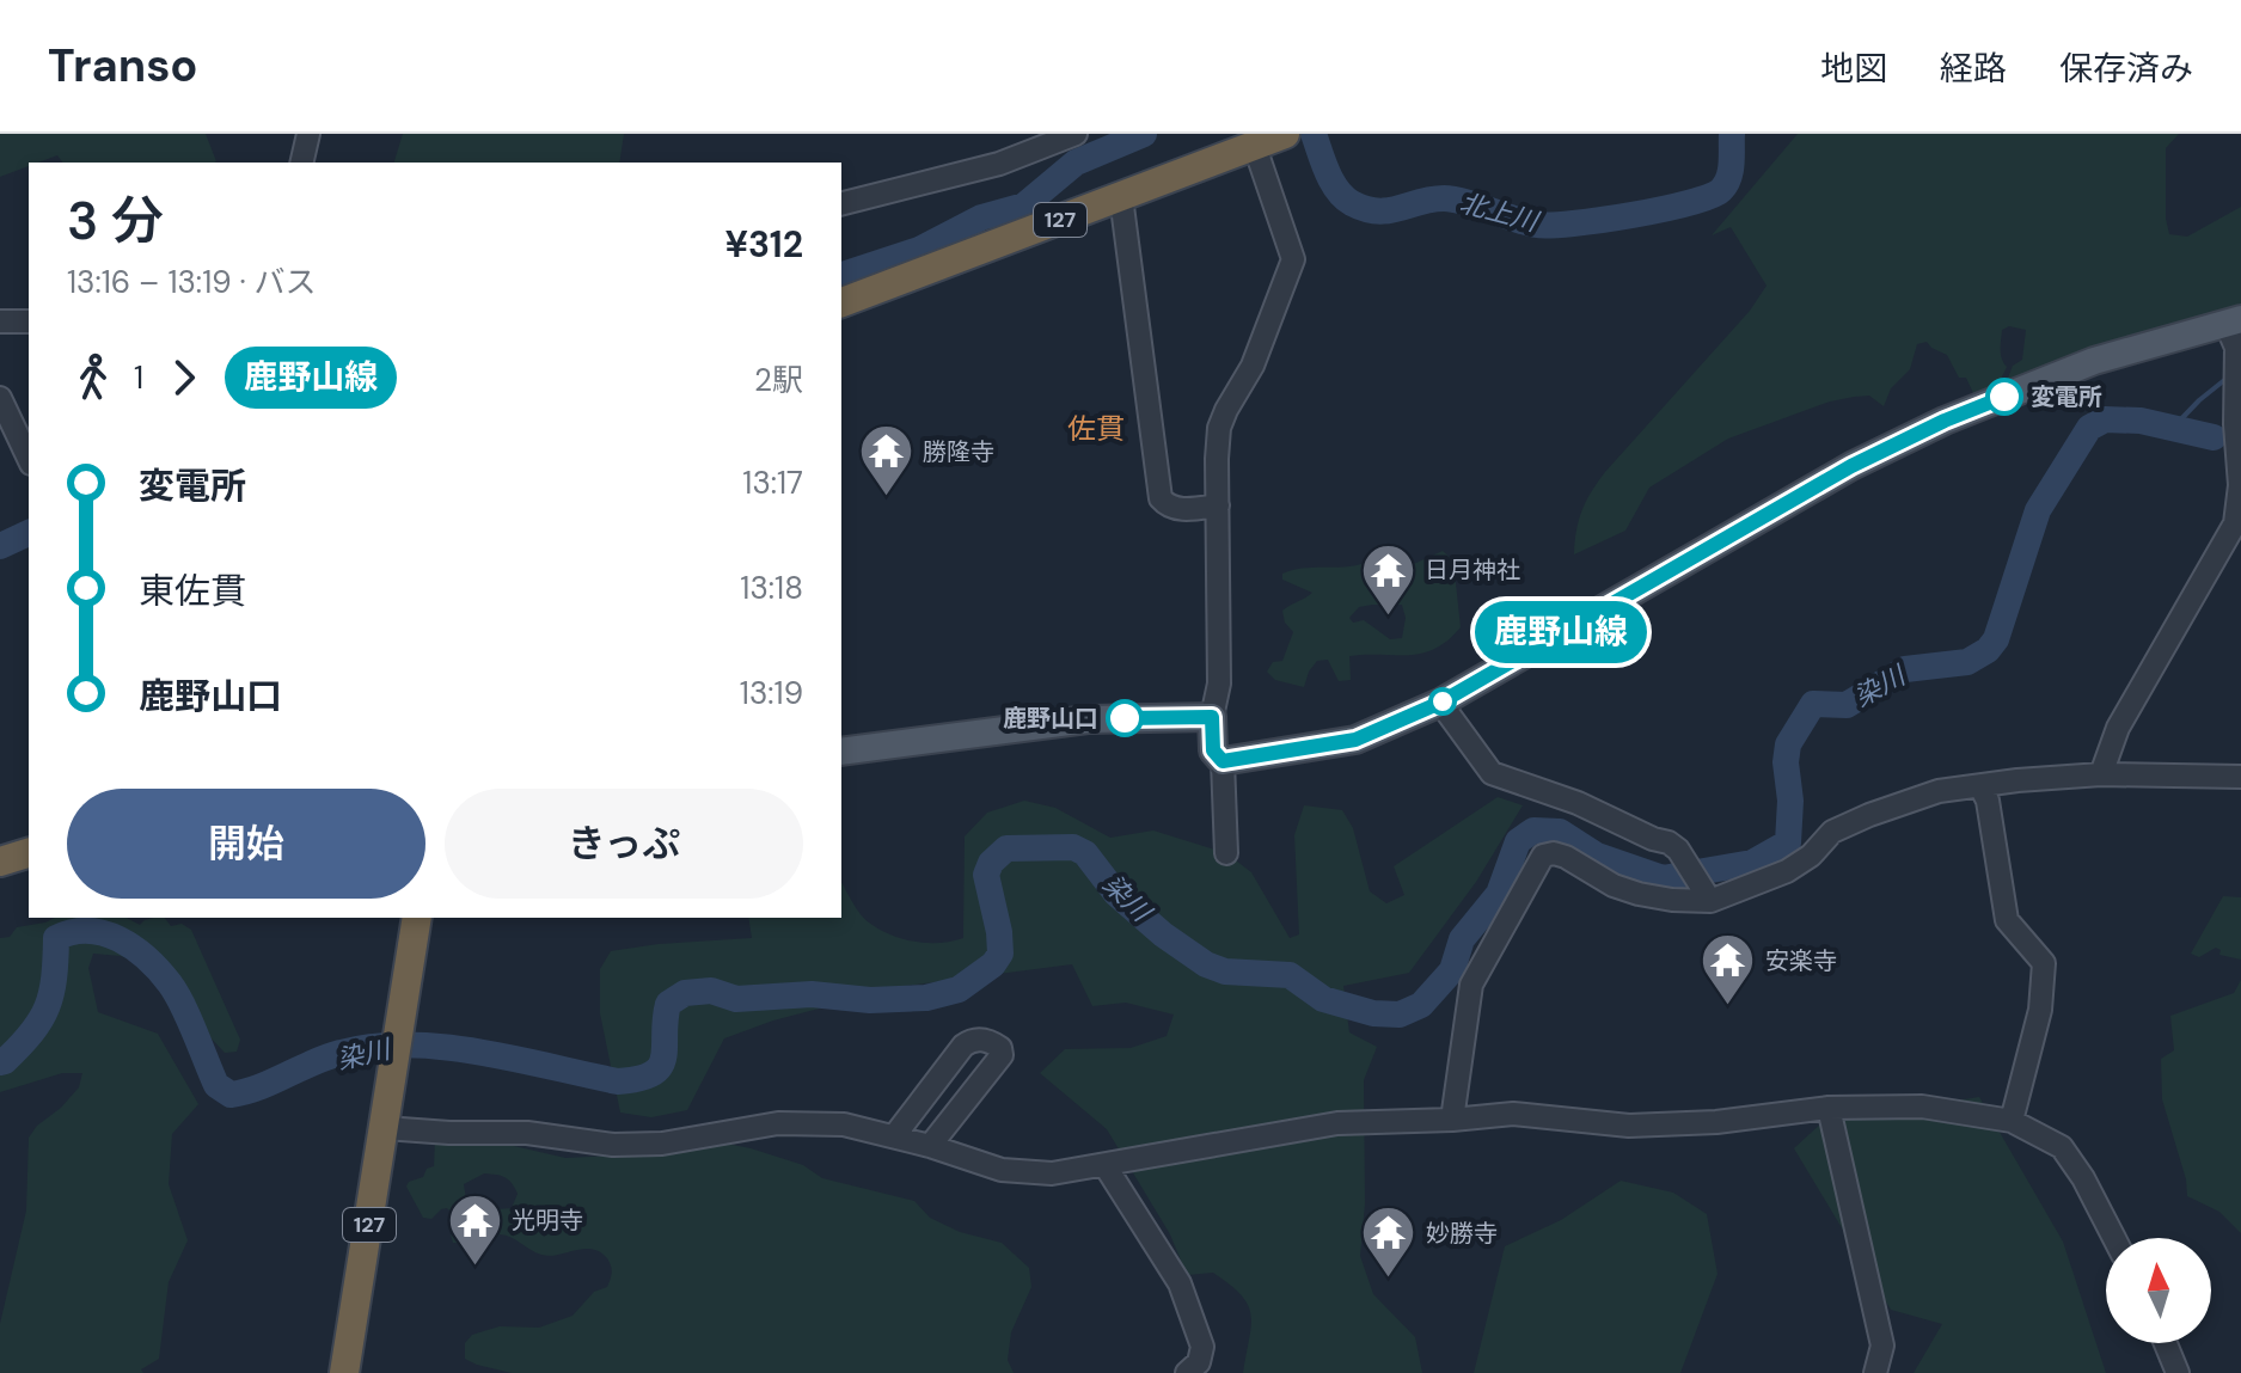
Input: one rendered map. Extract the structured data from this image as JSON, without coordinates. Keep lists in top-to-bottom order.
{
  "streets": {
    "highway": ["127"]
  },
  "districts": ["佐貫"],
  "water": ["北上川", "染川"],
  "places": {
    "other": ["変電所", "鹿野山口"],
    "temple": [
      "勝隆寺",
      "日月神社",
      "安楽寺",
      "光明寺",
      "妙勝寺"
    ]
  },
  "lines": ["bus line 鹿野山線"],
  "north": "top",
  "page": {
    "header": "Transo",
    "nav": ["地図", "経路", "保存済み"],
    "on_map": "鹿野山線",
    "heading": ["3 分", "13:16 – 13:19 · バス", "¥312"],
    "legs": ["1", "鹿野山線", "2駅"],
    "list": [
      {
        "name": "変電所",
        "value": "13:17"
      },
      {
        "name": "東佐貫",
        "value": "13:18"
      },
      {
        "name": "鹿野山口",
        "value": "13:19"
      }
    ],
    "buttons": ["開始", "きっぷ"]
  }
}
